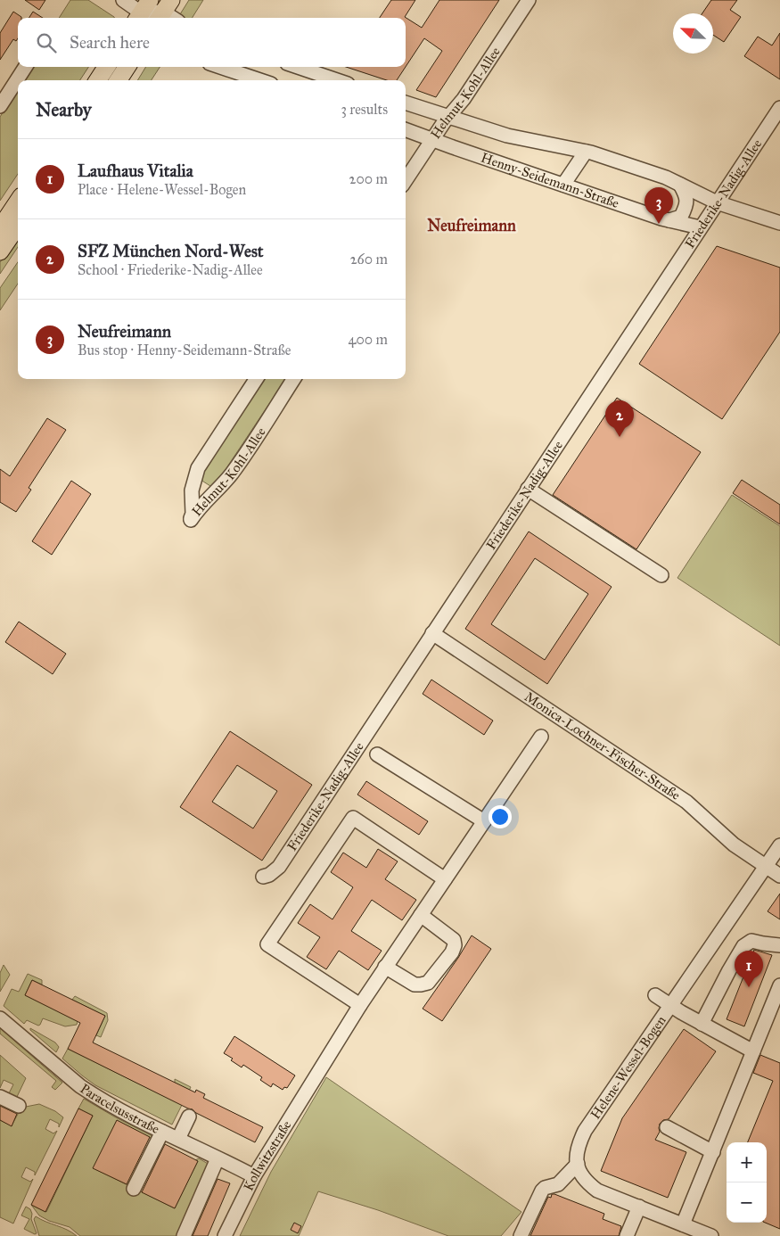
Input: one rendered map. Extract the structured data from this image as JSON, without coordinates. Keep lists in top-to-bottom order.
{
  "streets": {
    "street": [
      "Helmut-Kohl-Allee",
      "Henny-Seidemann-Straße",
      "Friederike-Nadig-Allee",
      "Monica-Lochner-Fischer-Straße",
      "Helene-Wessel-Bogen",
      "Paracelsusstraße",
      "Kollwitzstraße"
    ]
  },
  "crossings": [
    ["Helmut-Kohl-Allee", "Henny-Seidemann-Straße"],
    ["Henny-Seidemann-Straße", "Friederike-Nadig-Allee"],
    ["Friederike-Nadig-Allee", "Monica-Lochner-Fischer-Straße"],
    ["Monica-Lochner-Fischer-Straße", "Helene-Wessel-Bogen"],
    ["Paracelsusstraße", "Kollwitzstraße"]
  ],
  "districts": ["Neufreimann"],
  "north": "top left",
  "page": {
    "search": "Search here",
    "heading": ["Nearby", "3 results"],
    "list": [
      {
        "mark": "1",
        "name": "Laufhaus Vitalia",
        "note": "Place · Helene-Wessel-Bogen",
        "value": "200 m"
      },
      {
        "mark": "2",
        "name": "SFZ München Nord-West",
        "note": "School · Friederike-Nadig-Allee",
        "value": "260 m"
      },
      {
        "mark": "3",
        "name": "Neufreimann",
        "note": "Bus stop · Henny-Seidemann-Straße",
        "value": "400 m"
      }
    ],
    "pins": ["3", "2", "1"],
    "map_buttons": ["+", "−"]
  }
}
